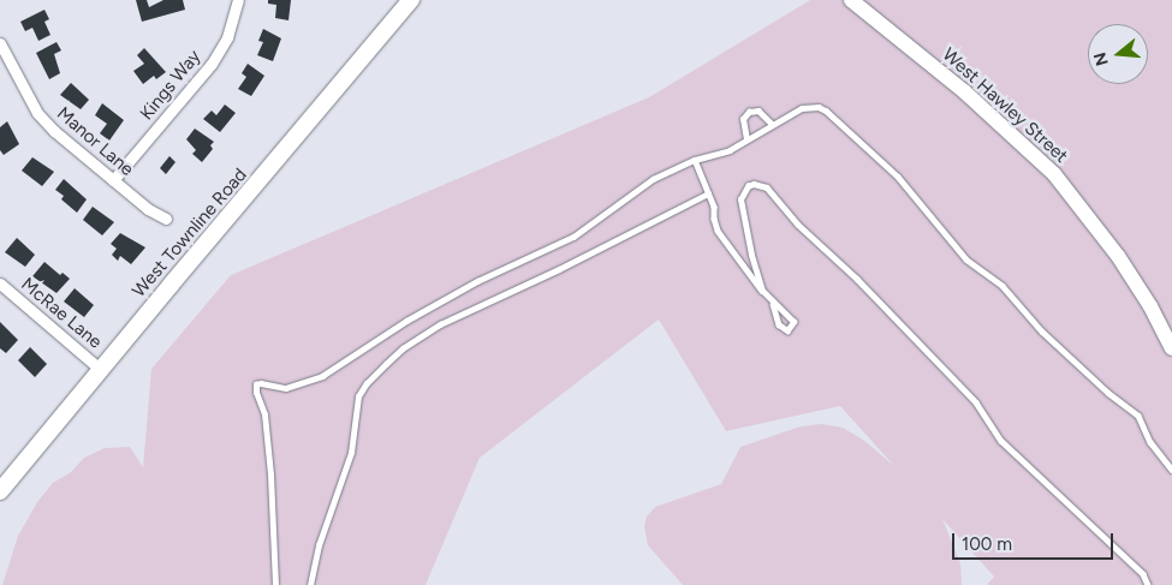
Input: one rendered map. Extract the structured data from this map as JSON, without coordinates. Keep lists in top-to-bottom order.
{
  "streets": {
    "main road": ["West Townline Road"],
    "street": [
      "Kings Way",
      "West Hawley Street",
      "Manor Lane",
      "McRae Lane"
    ]
  },
  "crossings": [
    ["Kings Way", "Manor Lane"],
    ["West Townline Road", "McRae Lane"]
  ],
  "scale_bar": "100 m",
  "north": "left"
}
